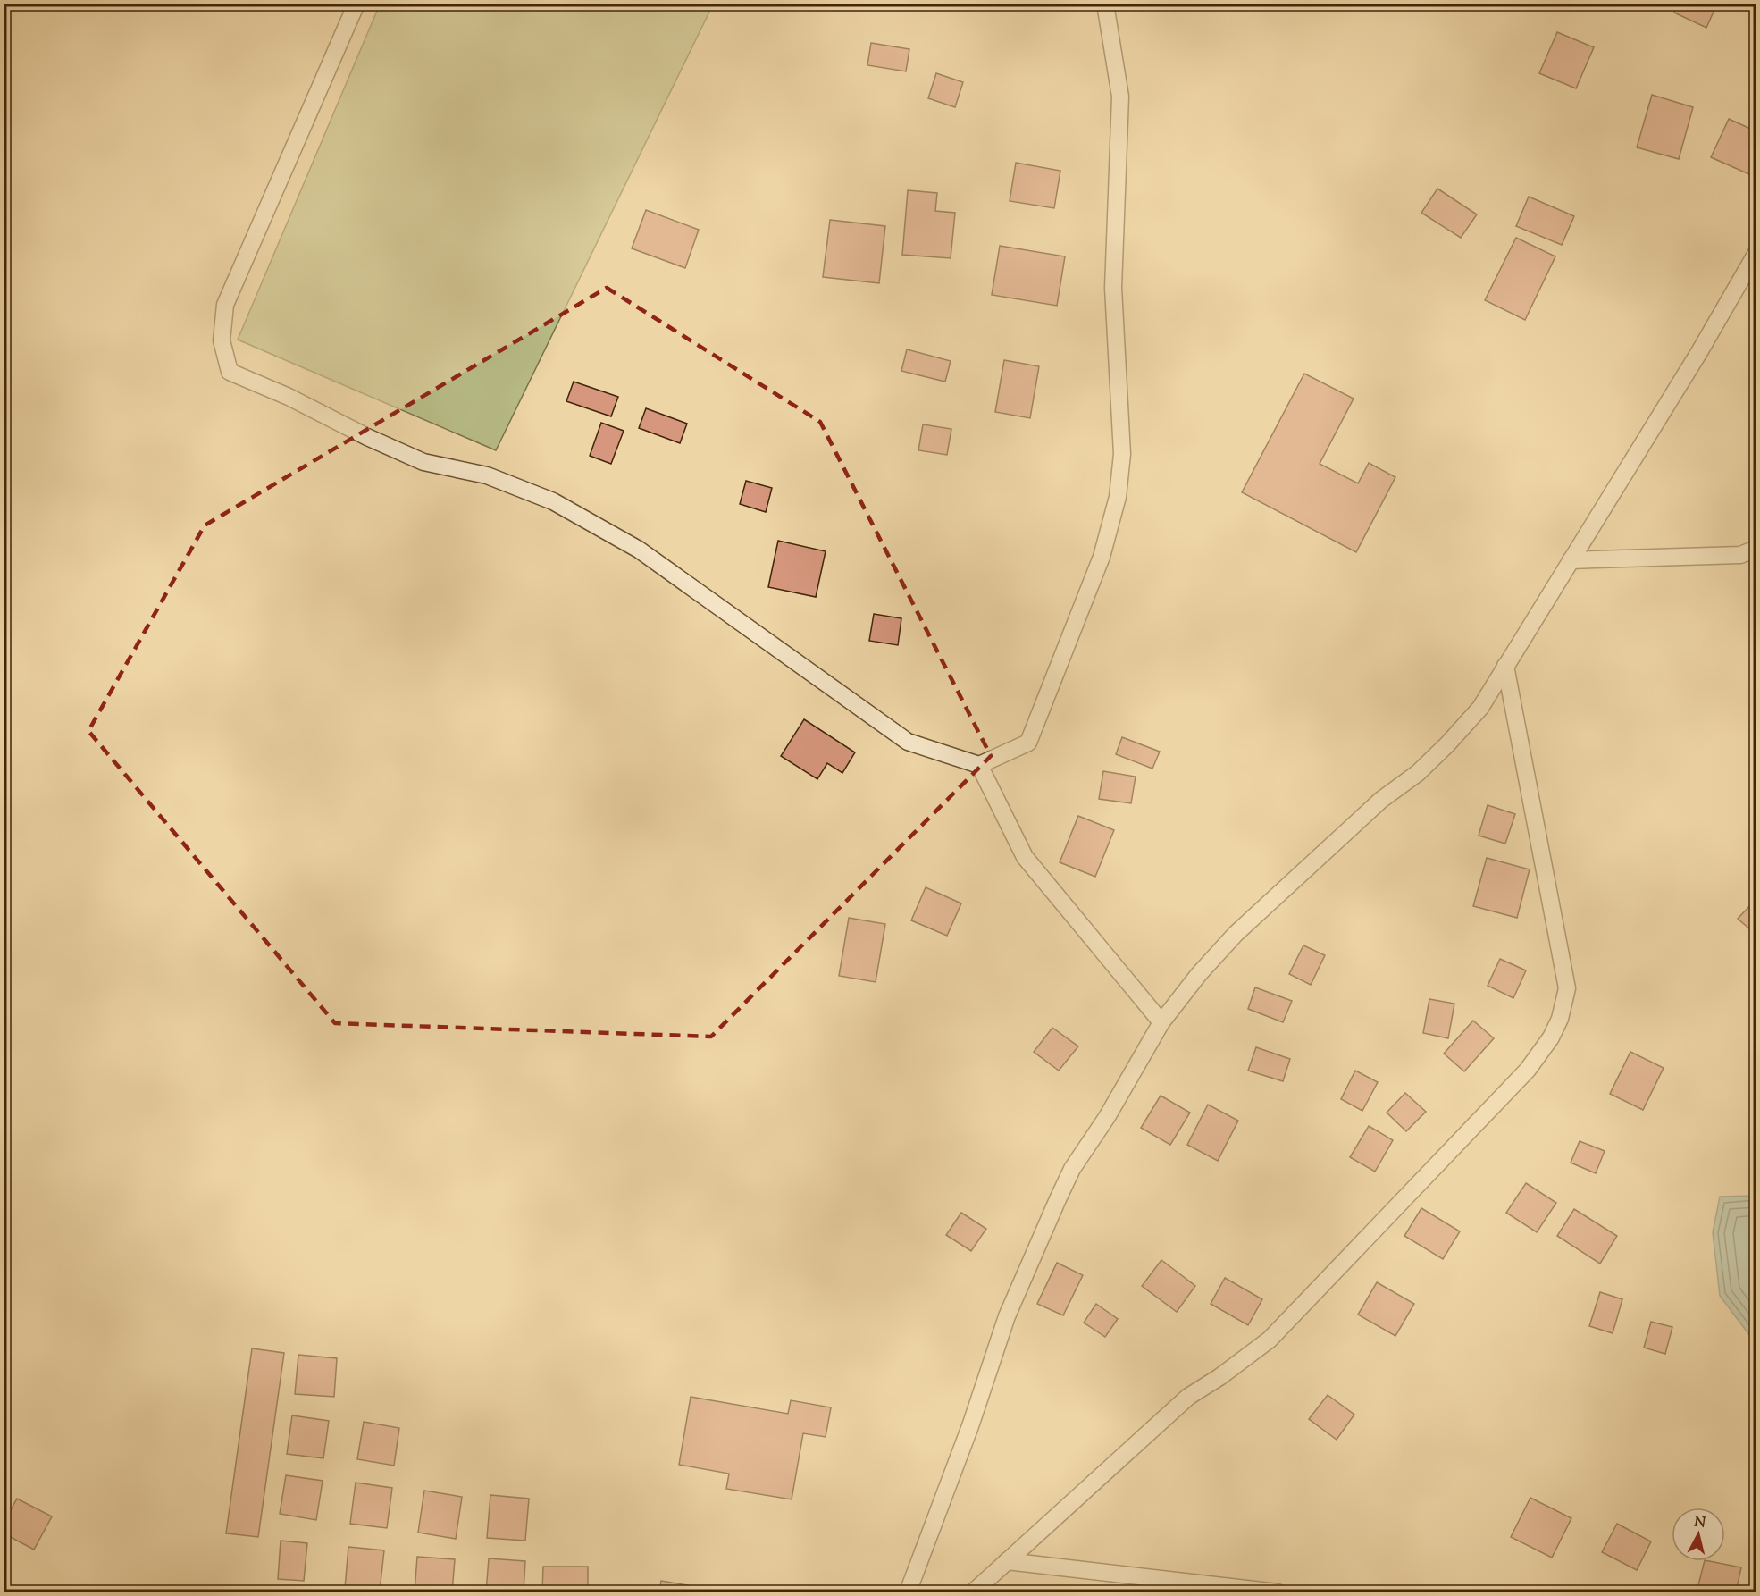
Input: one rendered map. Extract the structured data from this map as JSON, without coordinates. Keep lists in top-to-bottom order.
{
  "north": "top"
}
